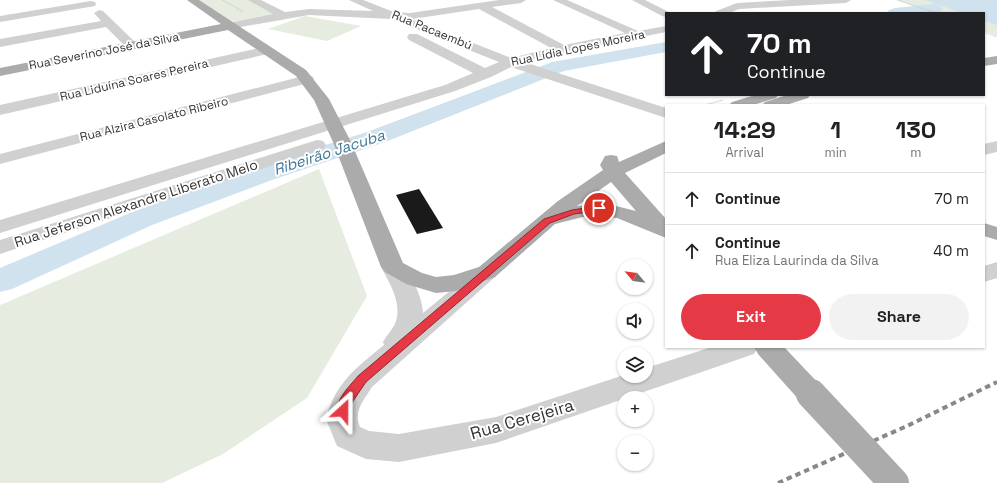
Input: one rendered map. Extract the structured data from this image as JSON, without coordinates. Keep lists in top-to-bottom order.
{
  "streets": {
    "main road": ["Rua Severino José da Silva"],
    "street": [
      "Rua Pacaembú",
      "Rua Lídia Lopes Moreira",
      "Rua Liduína Soares Pereira",
      "Rua Alzira Casolato Ribeiro",
      "Rua Jeferson Alexandre Liberato Melo",
      "Rua Cerejeira"
    ]
  },
  "crossings": [
    ["Rua Pacaembú", "Rua Lídia Lopes Moreira"],
    ["Rua Pacaembú", "Rua Severino José da Silva"],
    ["Rua Lídia Lopes Moreira", "Rua Jeferson Alexandre Liberato Melo"]
  ],
  "water": ["Ribeirão Jacuba"],
  "north": "top left",
  "page": {
    "turn": ["70 m", "Continue"],
    "eta": [
      "14:29",
      "Arrival",
      "1",
      "min",
      "130",
      "m"
    ],
    "list": [
      {
        "name": "Continue",
        "value": "70 m"
      },
      {
        "name": "Continue",
        "note": "Rua Eliza Laurinda da Silva",
        "value": "40 m"
      }
    ],
    "map_buttons": ["+", "−"],
    "buttons": ["Exit", "Share"]
  }
}
